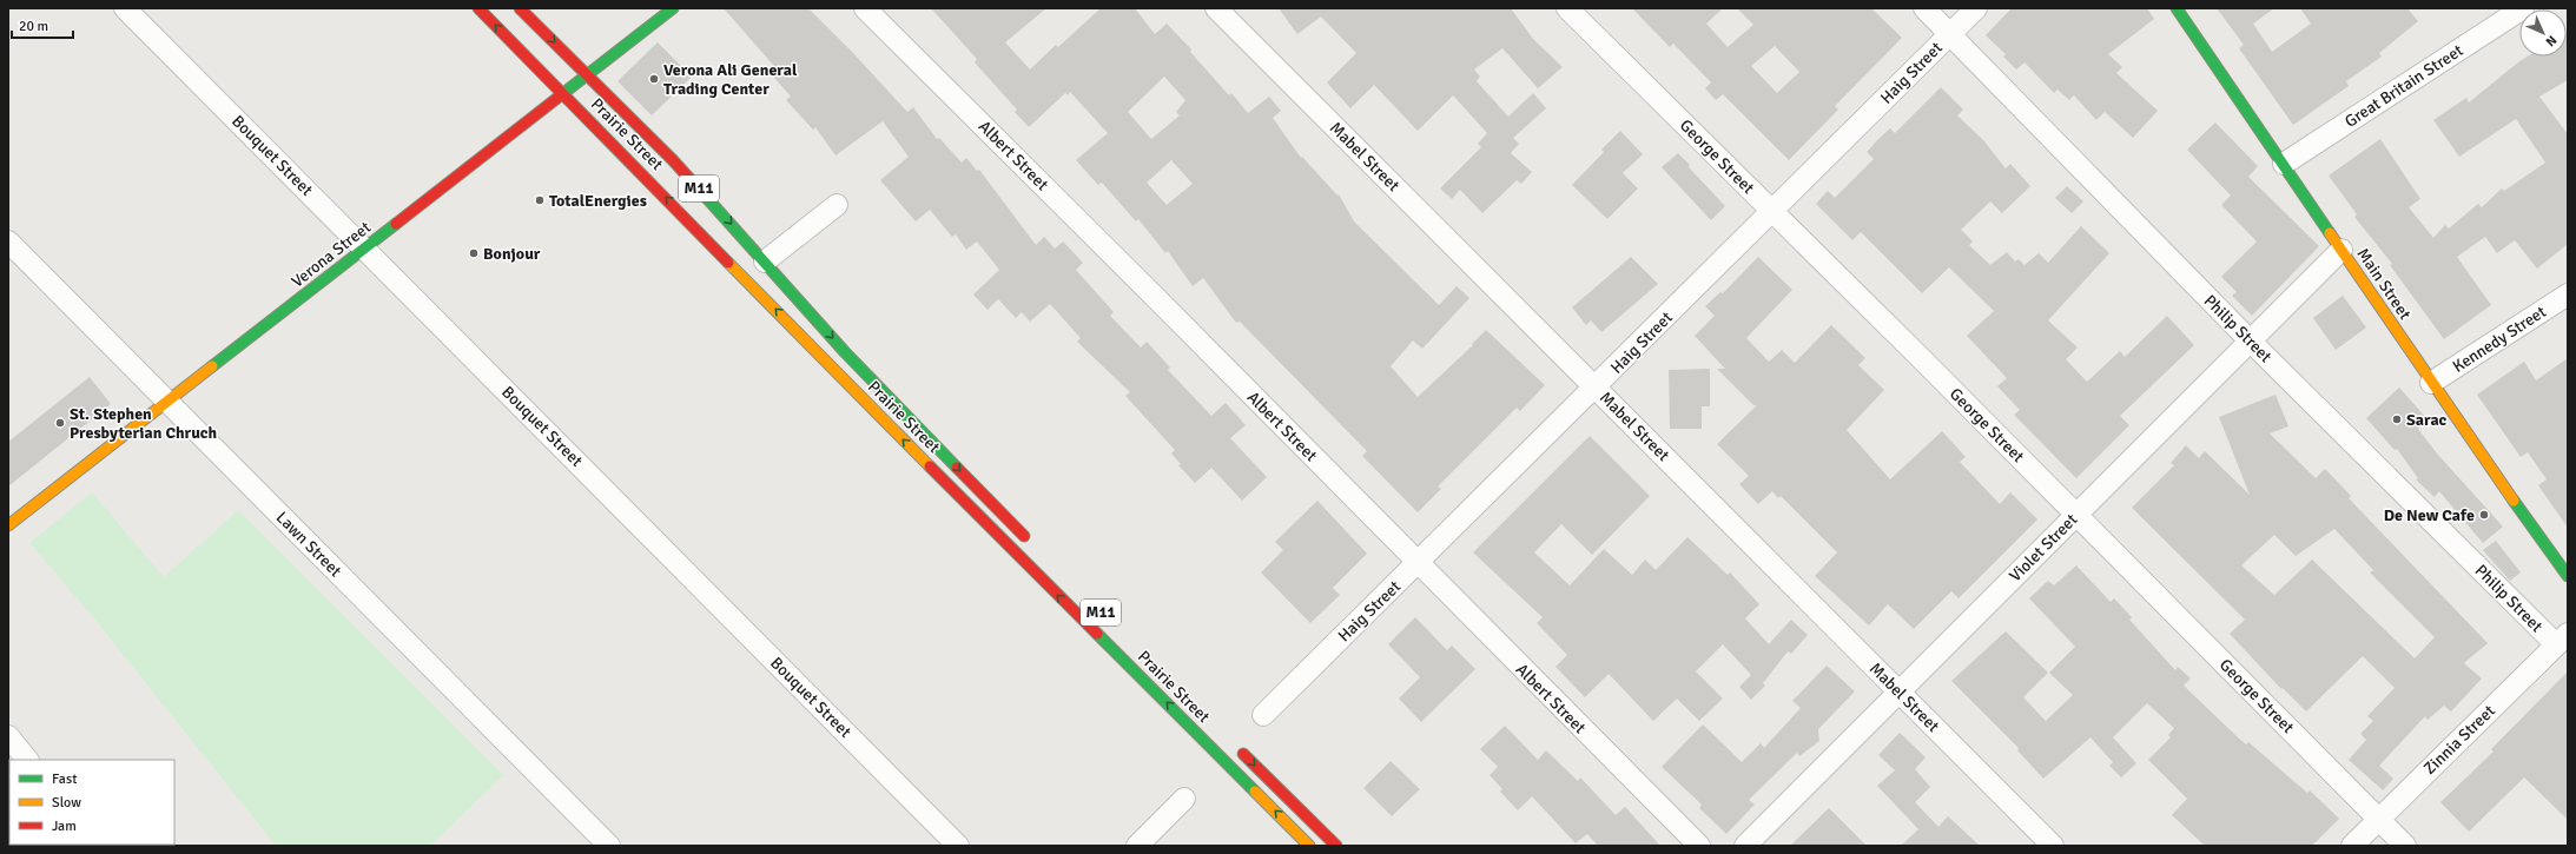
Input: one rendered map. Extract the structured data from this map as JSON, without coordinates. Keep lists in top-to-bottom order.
{
  "streets": {
    "main road": [
      "Prairie Street",
      "M11",
      "Verona Street",
      "Main Street"
    ],
    "street": [
      "Haig Street",
      "Great Britain Street",
      "Bouquet Street",
      "Albert Street",
      "Mabel Street",
      "George Street",
      "Philip Street",
      "Kennedy Street",
      "Lawn Street",
      "Violet Street",
      "Zinnia Street"
    ]
  },
  "crossings": [
    ["Haig Street", "Albert Street"],
    ["Haig Street", "Mabel Street"],
    ["Haig Street", "George Street"],
    ["Haig Street", "Philip Street"],
    ["Great Britain Street", "Main Street"],
    ["Prairie Street", "Verona Street"],
    ["Bouquet Street", "Verona Street"],
    ["Mabel Street", "Violet Street"],
    ["George Street", "Violet Street"],
    ["George Street", "Zinnia Street"],
    ["Verona Street", "Lawn Street"],
    ["Main Street", "Kennedy Street"],
    ["Main Street", "Violet Street"],
    ["Philip Street", "Violet Street"],
    ["Philip Street", "Zinnia Street"]
  ],
  "places": [
    "Verona Ali General Trading Center",
    "TotalEnergies",
    "Bonjour",
    "Sarac",
    "St. Stephen Presbyterian Chruch",
    "De New Cafe"
  ],
  "legend": ["Fast", "Slow", "Jam"],
  "scale_bar": "20 m",
  "north": "bottom right"
}
